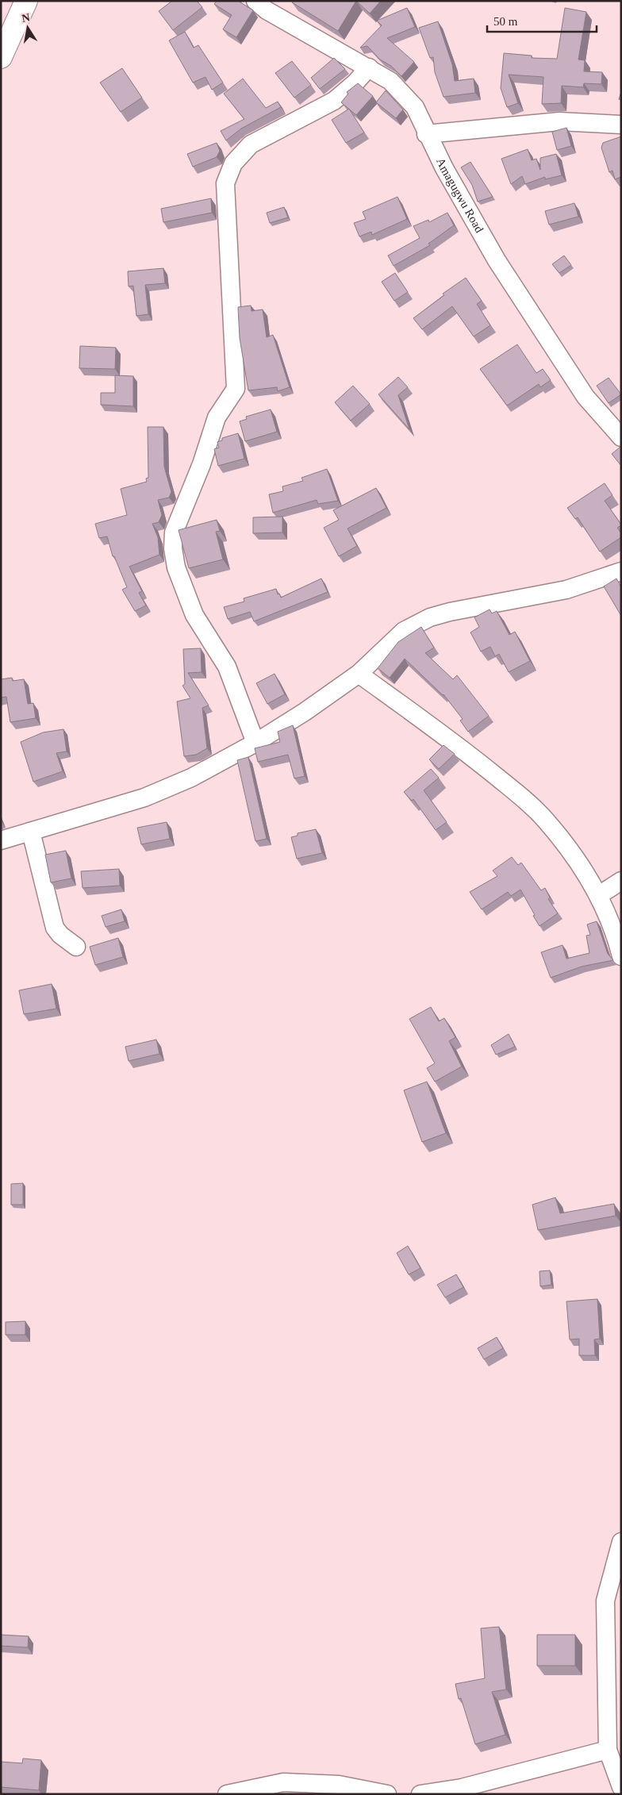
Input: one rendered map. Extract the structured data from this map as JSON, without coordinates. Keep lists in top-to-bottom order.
{
  "streets": {
    "street": ["Amagugwu Road"]
  },
  "scale_bar": "50 m",
  "north": "top"
}
